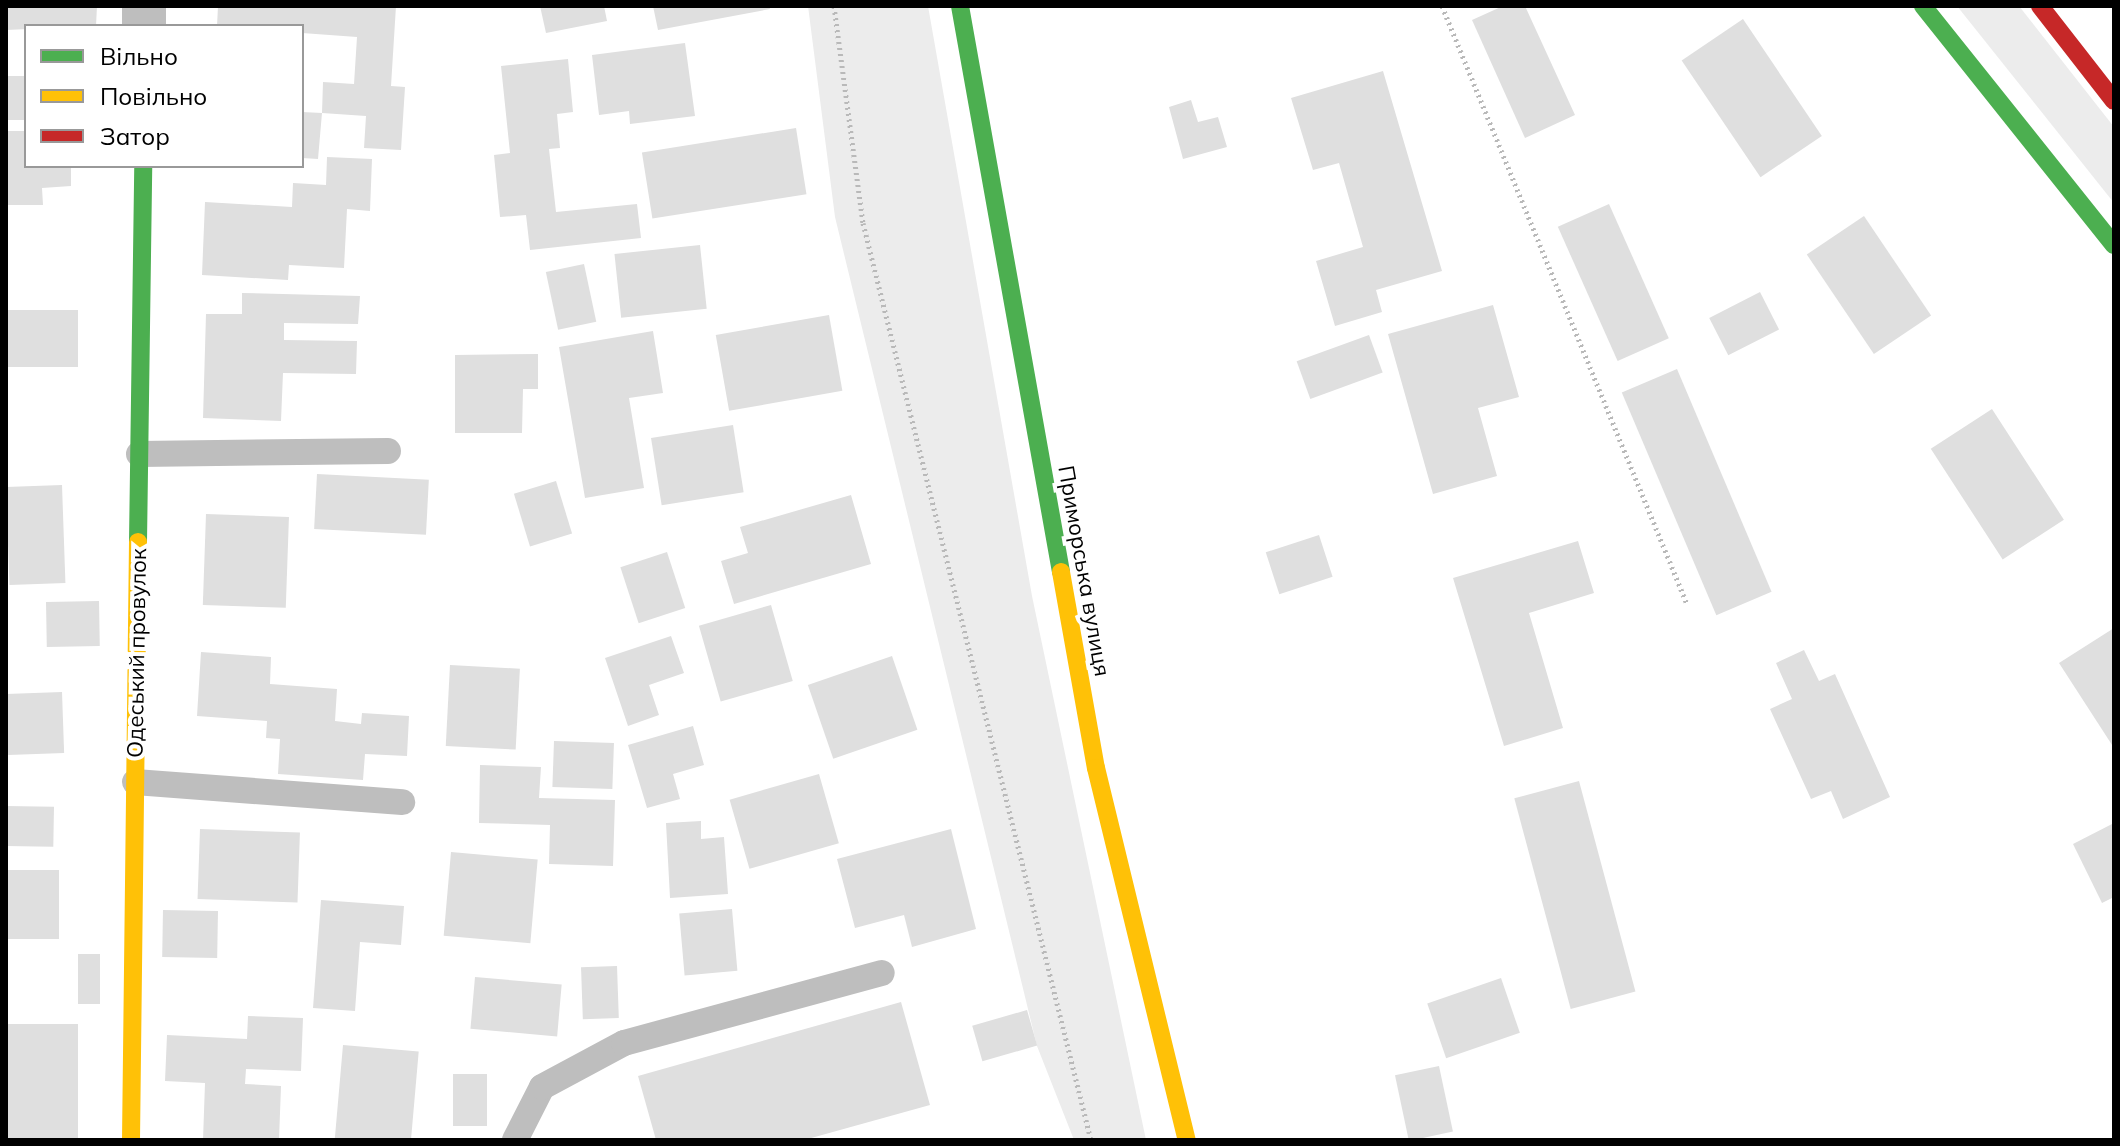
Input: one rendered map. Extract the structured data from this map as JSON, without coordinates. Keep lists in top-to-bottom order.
{
  "streets": {
    "street": ["Приморська вулиця", "Одеський провулок"]
  },
  "legend": ["Вільно", "Повільно", "Затор"]
}
